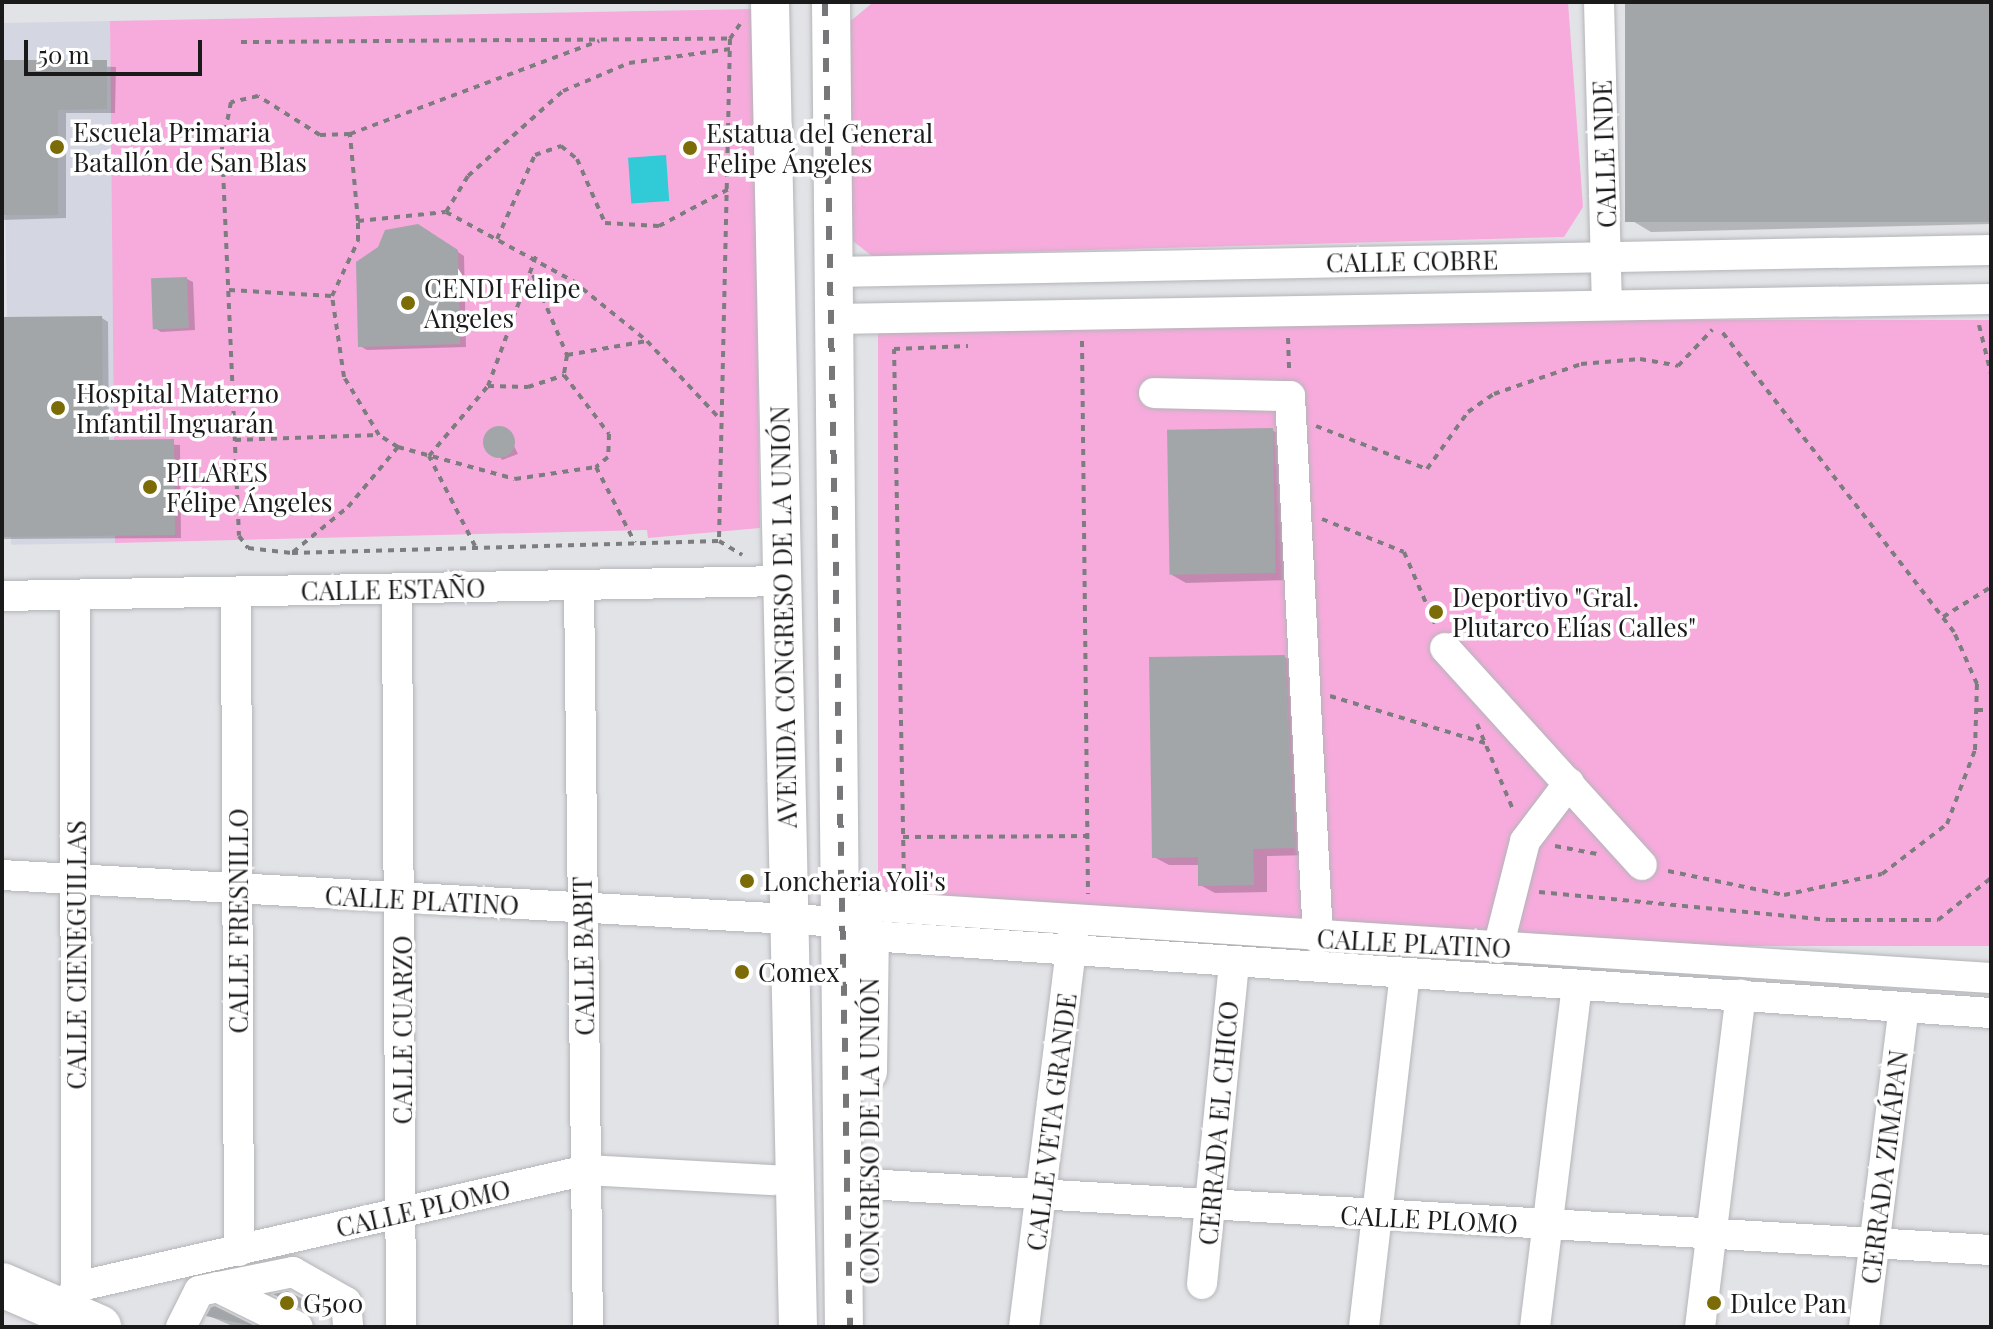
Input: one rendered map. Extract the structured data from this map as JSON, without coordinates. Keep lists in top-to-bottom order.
{
  "streets": {
    "main road": ["AVENIDA CONGRESO DE LA UNIÓN", "CONGRESO DE LA UNIÓN"],
    "street": [
      "CALLE INDE",
      "CALLE COBRE",
      "CALLE ESTAÑO",
      "CALLE PLATINO",
      "CALLE FRESNILLO",
      "CALLE CIENEGUILLAS",
      "CALLE BABIT",
      "CALLE CUARZO",
      "CALLE VETA GRANDE",
      "CERRADA EL CHICO",
      "CERRADA ZIMÁPAN",
      "CALLE PLOMO"
    ]
  },
  "crossings": [
    ["CALLE INDE", "CALLE COBRE"],
    ["CALLE COBRE", "AVENIDA CONGRESO DE LA UNIÓN"],
    ["CALLE ESTAÑO", "AVENIDA CONGRESO DE LA UNIÓN"],
    ["CALLE ESTAÑO", "CALLE FRESNILLO"],
    ["CALLE ESTAÑO", "CALLE CIENEGUILLAS"],
    ["CALLE ESTAÑO", "CALLE BABIT"],
    ["CALLE ESTAÑO", "CALLE CUARZO"],
    ["AVENIDA CONGRESO DE LA UNIÓN", "CALLE PLATINO"],
    ["AVENIDA CONGRESO DE LA UNIÓN", "CONGRESO DE LA UNIÓN"],
    ["CALLE PLATINO", "CALLE FRESNILLO"],
    ["CALLE PLATINO", "CALLE CIENEGUILLAS"],
    ["CALLE PLATINO", "CALLE BABIT"],
    ["CALLE PLATINO", "CALLE CUARZO"],
    ["CALLE PLATINO", "CALLE VETA GRANDE"],
    ["CALLE PLATINO", "CERRADA EL CHICO"],
    ["CALLE PLATINO", "CONGRESO DE LA UNIÓN"],
    ["CALLE PLATINO", "CERRADA ZIMÁPAN"],
    ["CALLE FRESNILLO", "CALLE PLOMO"],
    ["CALLE CIENEGUILLAS", "CALLE PLOMO"],
    ["CALLE BABIT", "CALLE PLOMO"],
    ["CALLE CUARZO", "CALLE PLOMO"],
    ["CALLE VETA GRANDE", "CALLE PLOMO"],
    ["CERRADA EL CHICO", "CALLE PLOMO"],
    ["CONGRESO DE LA UNIÓN", "CALLE PLOMO"],
    ["CERRADA ZIMÁPAN", "CALLE PLOMO"]
  ],
  "places": [
    "Escuela Primaria Batallón de San Blas",
    "Estatua del General Felipe Ángeles",
    "CENDI Felipe Angeles",
    "Hospital Materno Infantil Inguarán",
    "PILARES Félipe Ángeles",
    "Deportivo \"Gral. Plutarco Elías Calles\"",
    "Loncheria Yoli's",
    "Comex",
    "G500",
    "Dulce Pan"
  ],
  "scale_bar": "50 m"
}
